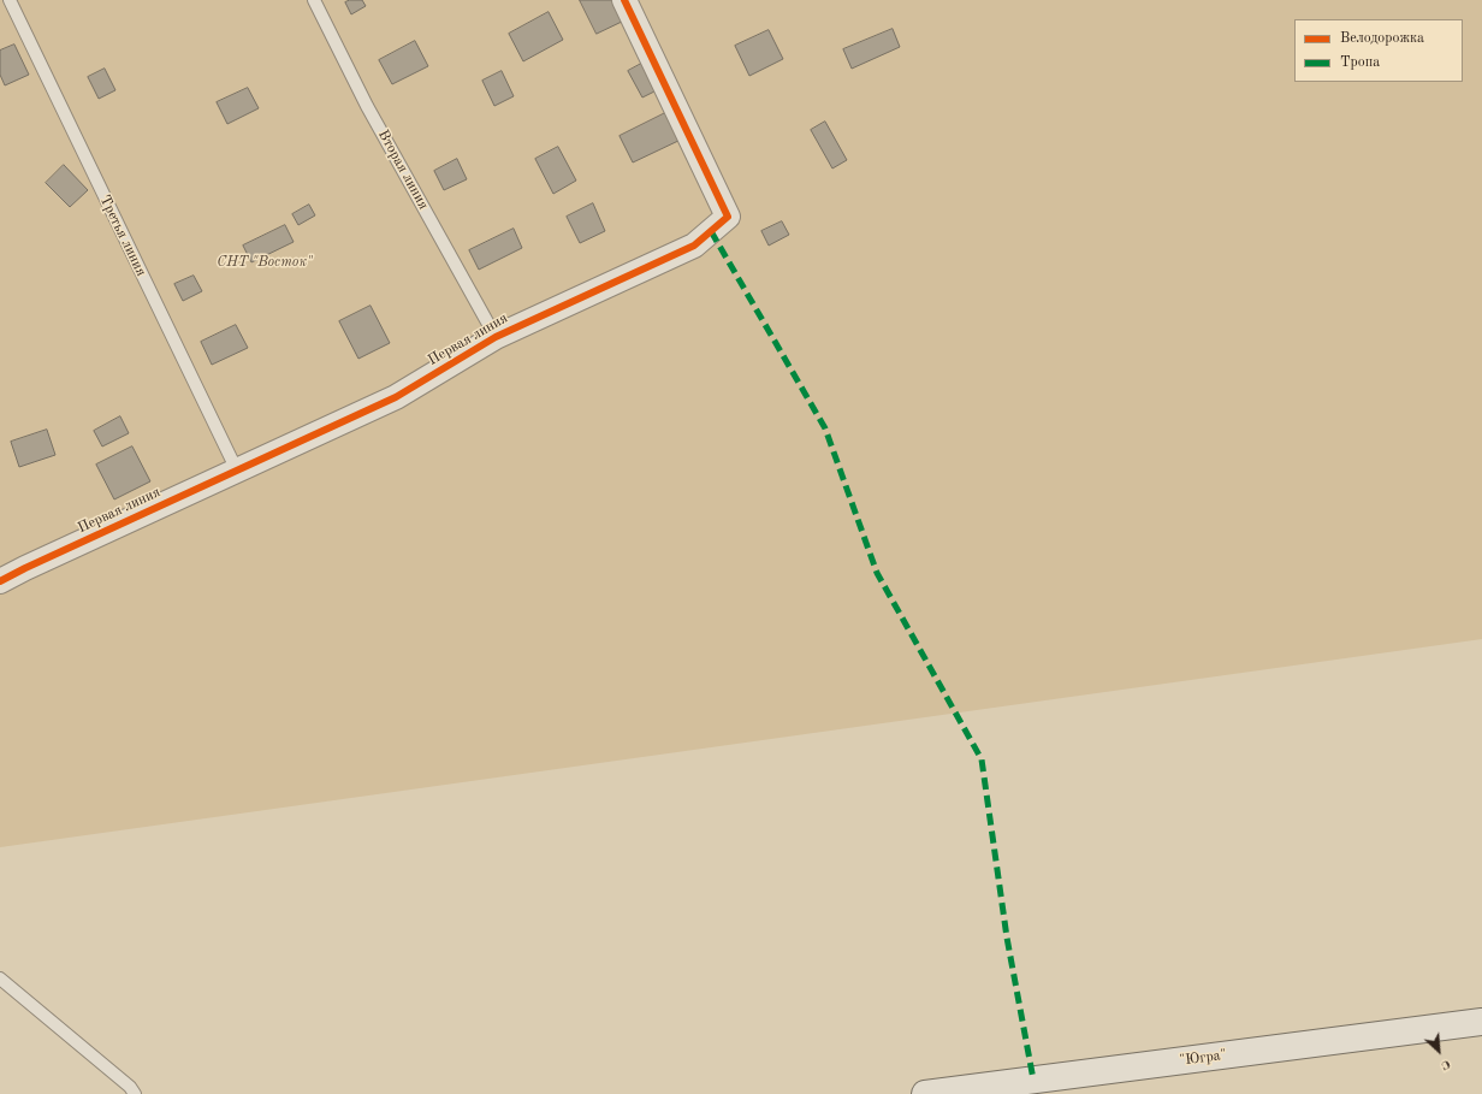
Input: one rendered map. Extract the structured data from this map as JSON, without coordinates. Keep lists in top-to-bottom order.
{
  "streets": {
    "main road": ["\"Югра\""],
    "street": ["Первая линия"],
    "lane": ["Вторая линия", "Третья линия"]
  },
  "crossings": [
    ["Вторая линия", "Первая линия"],
    ["Третья линия", "Первая линия"]
  ],
  "parks": ["СНТ \"Восток\""],
  "legend": ["Велодорожка", "Тропа"],
  "north": "bottom right"
}
